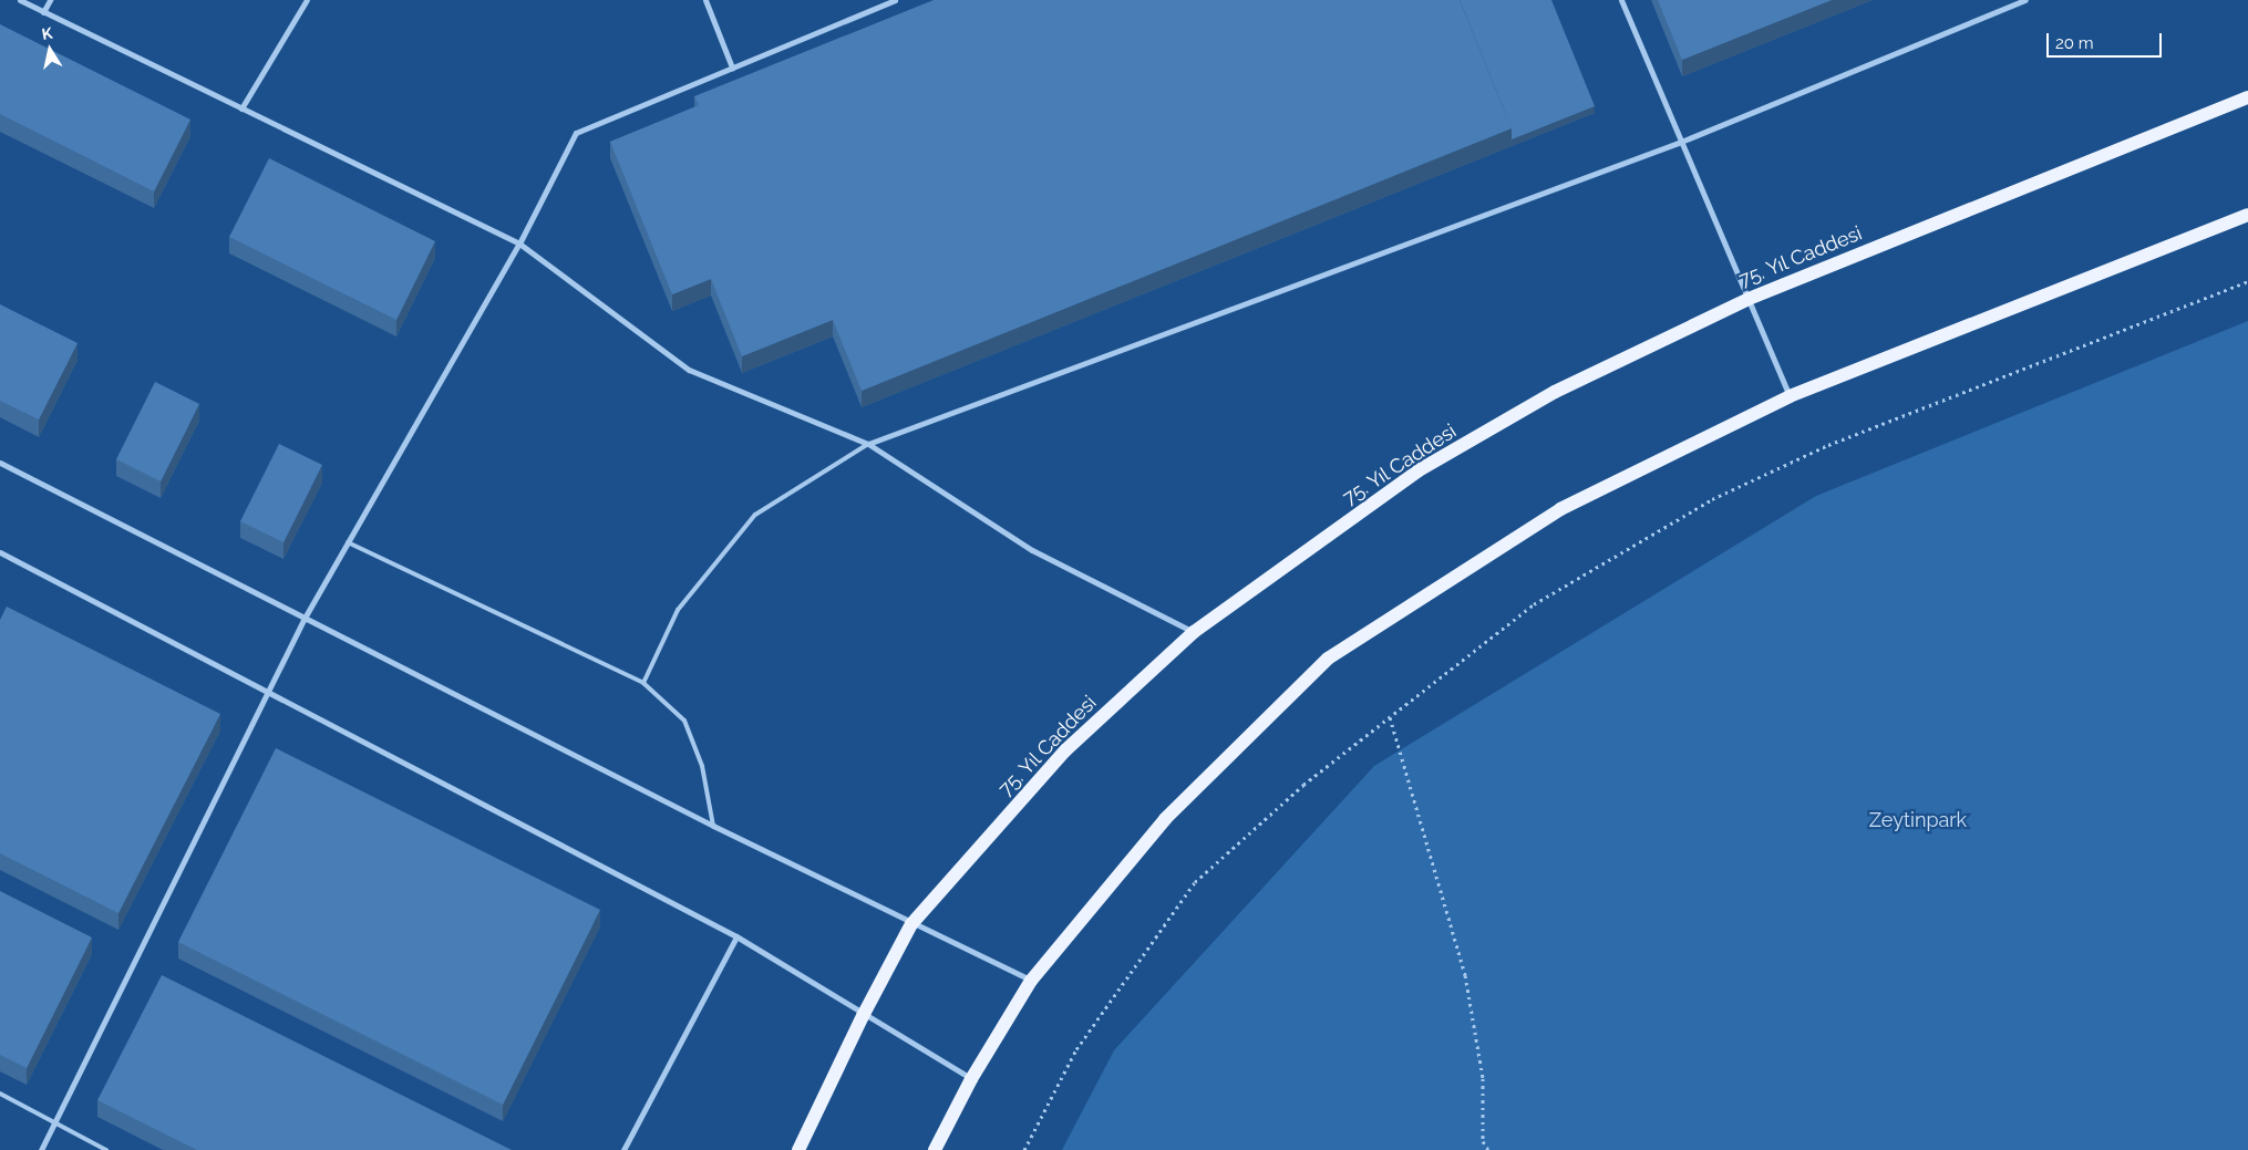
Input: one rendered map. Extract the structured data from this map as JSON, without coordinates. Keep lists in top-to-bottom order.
{
  "streets": {
    "main road": ["75. Yıl Caddesi"]
  },
  "parks": ["Zeytinpark"],
  "scale_bar": "20 m",
  "north": "top"
}
